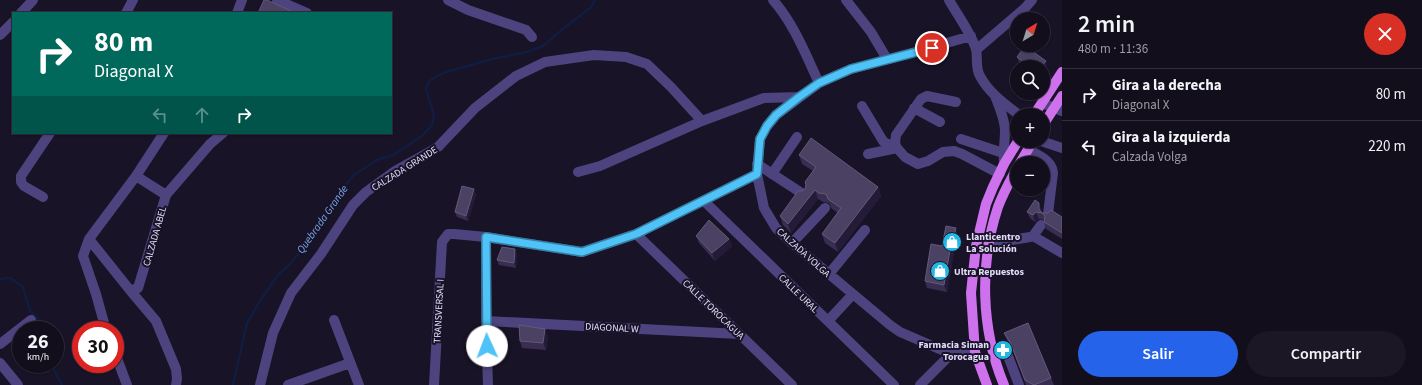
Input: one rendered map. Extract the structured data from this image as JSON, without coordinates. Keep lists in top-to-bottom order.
{
  "streets": {
    "street": [
      "CALZADA GRANDE",
      "CALZADA ABEL",
      "CALZADA VOLGA",
      "CALLE URAL",
      "CALLE TOROCAGUA",
      "TRANSVERSAL I",
      "DIAGONAL W"
    ]
  },
  "crossings": [
    ["CALLE TOROCAGUA", "DIAGONAL W"]
  ],
  "water": ["Quebrada Grande"],
  "places": {
    "shop": ["Llanticentro La Solución", "Ultra Repuestos"],
    "pharmacy": ["Farmacia Siman Torocagua"]
  },
  "north": "top right",
  "page": {
    "heading": ["2 min", "480 m · 11:36"],
    "map_buttons": ["+", "−"],
    "turn": ["80 m", "Diagonal X"],
    "list": [
      {
        "name": "Gira a la derecha",
        "note": "Diagonal X",
        "value": "80 m"
      },
      {
        "name": "Gira a la izquierda",
        "note": "Calzada Volga",
        "value": "220 m"
      }
    ],
    "speed": "26 km/h",
    "limit": "30",
    "buttons": ["Salir", "Compartir"]
  }
}
